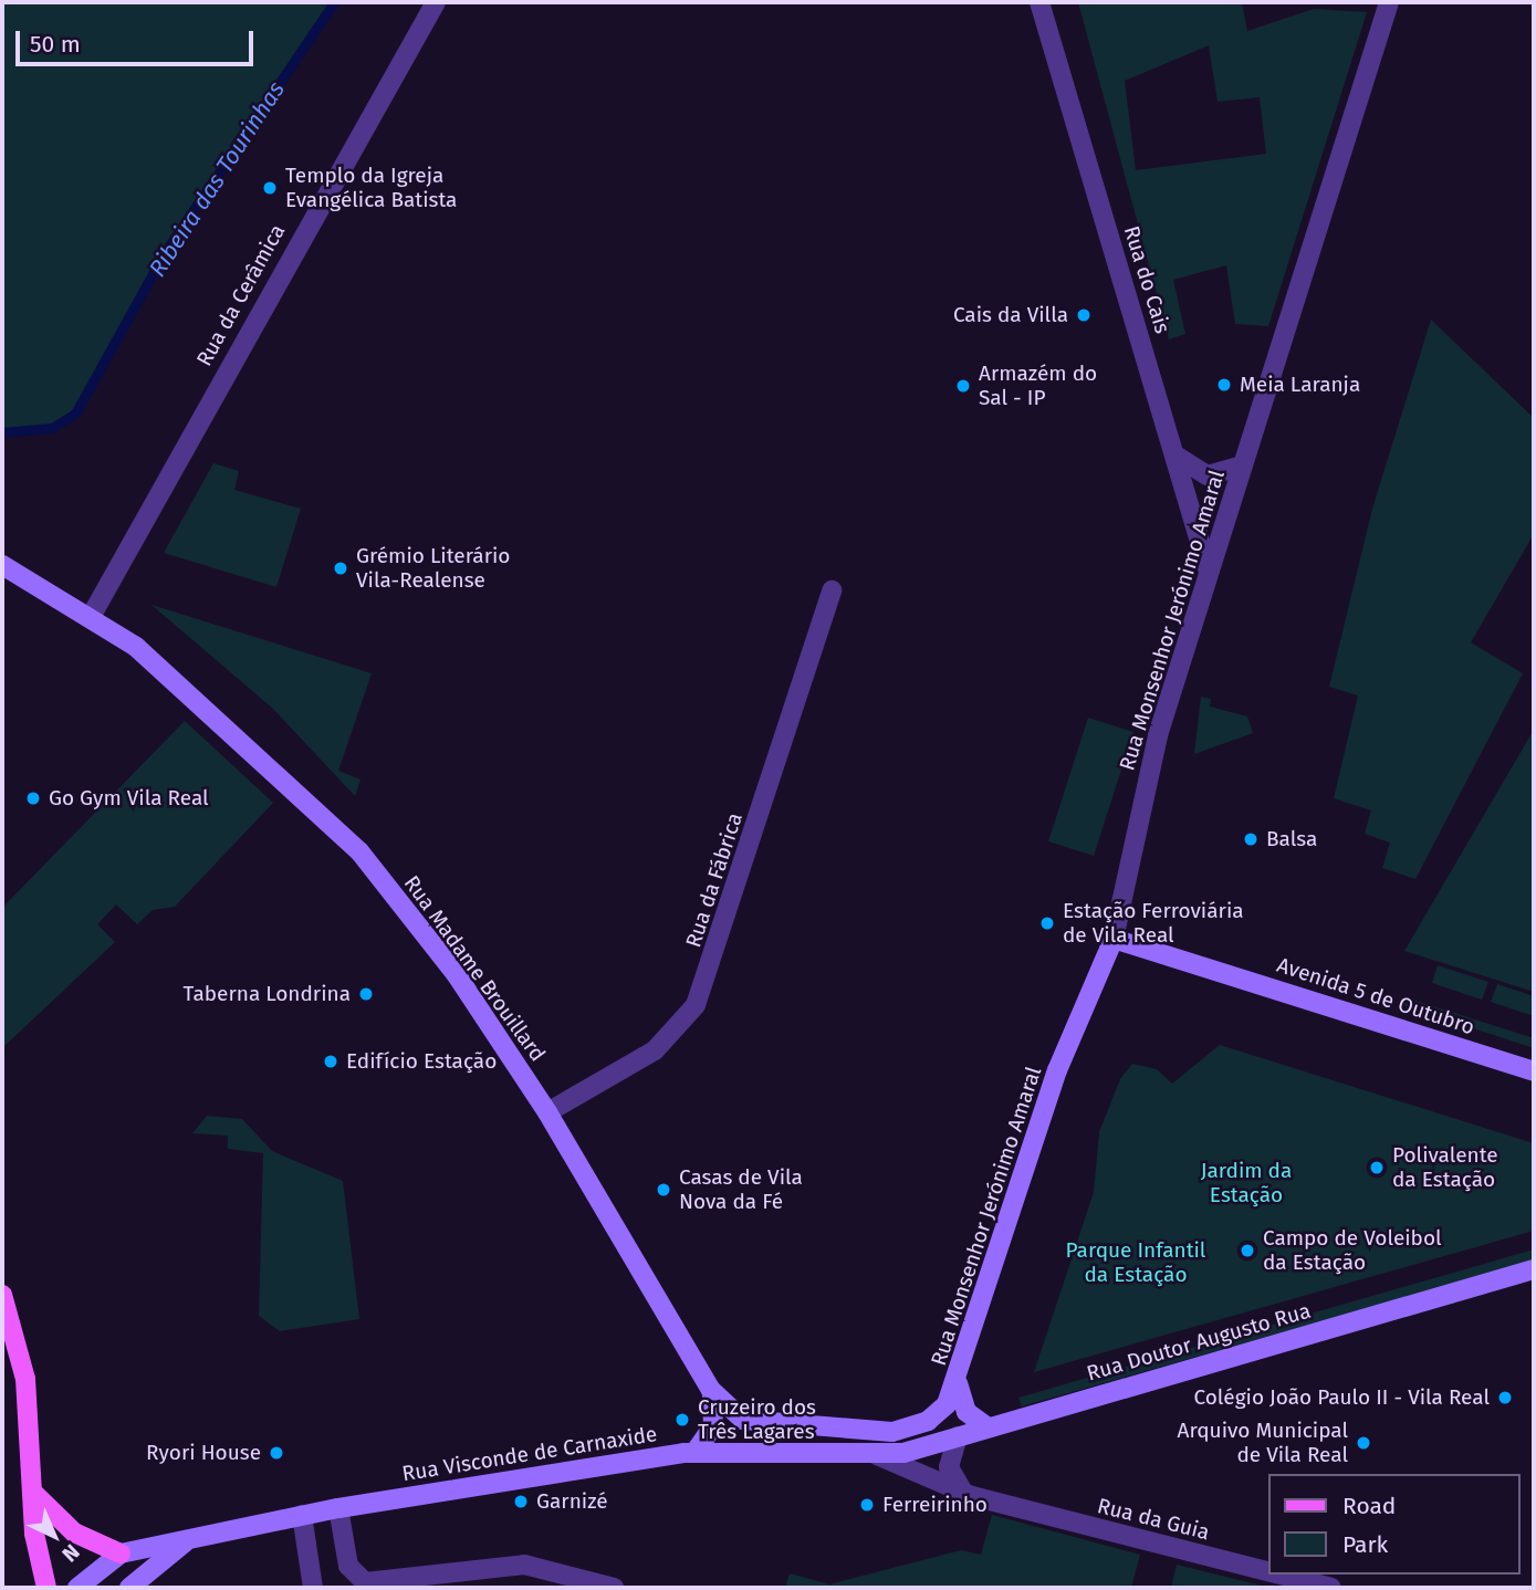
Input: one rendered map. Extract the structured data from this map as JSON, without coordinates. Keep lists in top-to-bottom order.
{
  "streets": {
    "main road": [
      "Rua Monsenhor Jerónimo Amaral",
      "Rua Madame Brouillard",
      "Avenida 5 de Outubro",
      "Rua Doutor Augusto Rua",
      "Rua Visconde de Carnaxide"
    ],
    "street": [
      "Rua do Cais",
      "Rua da Cerâmica",
      "Rua da Fábrica",
      "Rua da Guia"
    ]
  },
  "crossings": [
    ["Rua do Cais", "Rua Monsenhor Jerónimo Amaral"],
    ["Rua da Cerâmica", "Rua Madame Brouillard"],
    ["Rua Monsenhor Jerónimo Amaral", "Rua Madame Brouillard"],
    ["Rua Monsenhor Jerónimo Amaral", "Avenida 5 de Outubro"],
    ["Rua da Fábrica", "Rua Madame Brouillard"],
    ["Rua Doutor Augusto Rua", "Rua Visconde de Carnaxide"],
    ["Rua Doutor Augusto Rua", "Rua da Guia"],
    ["Rua Visconde de Carnaxide", "Rua da Guia"]
  ],
  "water": ["Ribeira das Tourinhas"],
  "parks": ["Jardim da Estação", "Parque Infantil da Estação"],
  "places": [
    "Templo da Igreja Evangélica Batista",
    "Cais da Villa",
    "Meia Laranja",
    "Armazém do Sal - IP",
    "Grémio Literário Vila-Realense",
    "Go Gym Vila Real",
    "Balsa",
    "Estação Ferroviária de Vila Real",
    "Taberna Londrina",
    "Edifício Estação",
    "Polivalente da Estação",
    "Casas de Vila Nova da Fé",
    "Campo de Voleibol da Estação",
    "Colégio João Paulo II - Vila Real",
    "Cruzeiro dos Três Lagares",
    "Arquivo Municipal de Vila Real",
    "Ryori House",
    "Garnizé",
    "Ferreirinho"
  ],
  "legend": ["Road", "Park"],
  "scale_bar": "50 m",
  "north": "bottom right"
}
